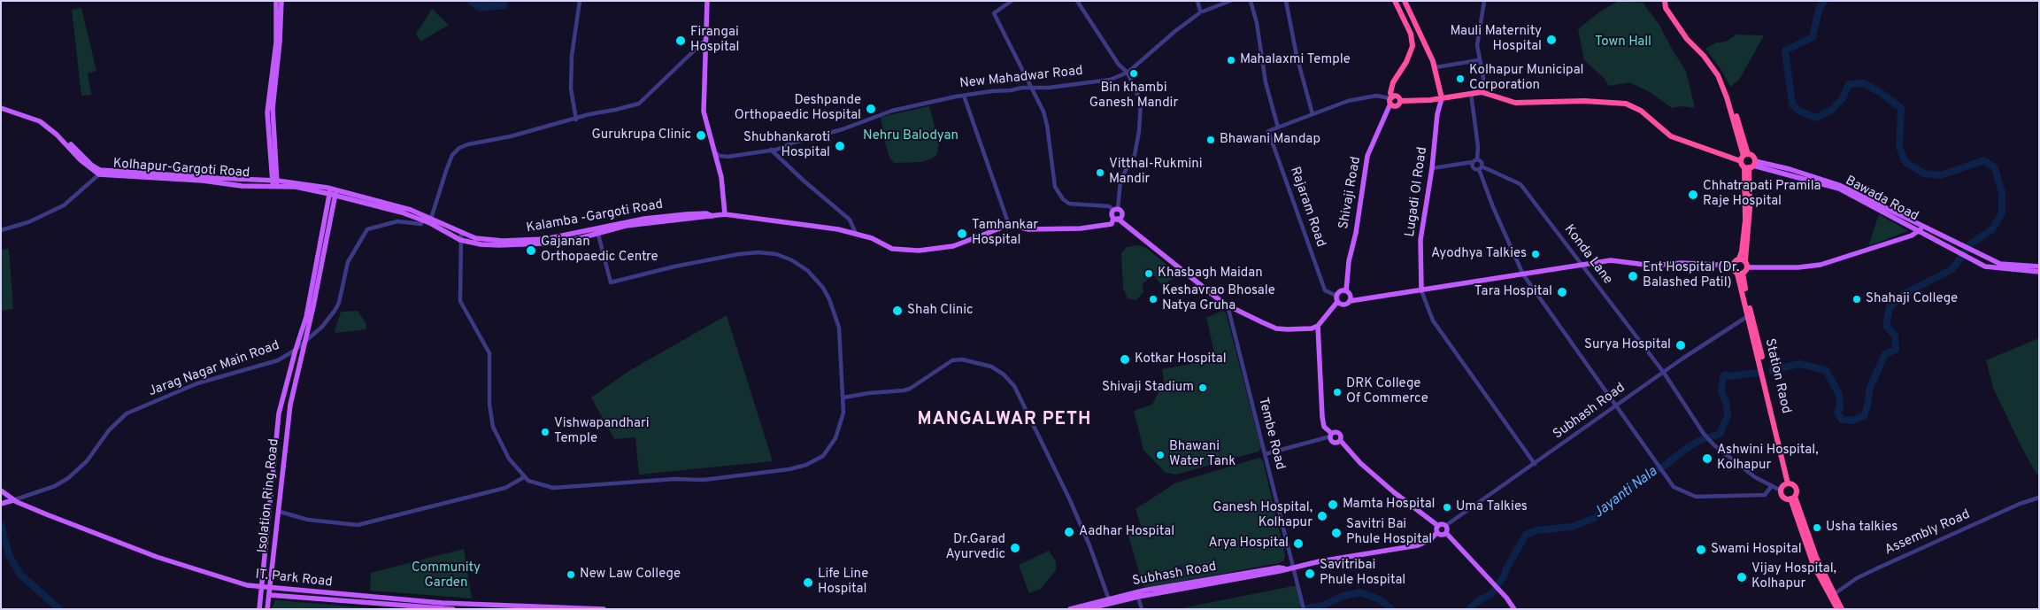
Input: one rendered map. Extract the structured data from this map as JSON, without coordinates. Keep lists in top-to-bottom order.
{
  "streets": {
    "highway": ["Station Raod"],
    "main road": [
      "Kolhapur-Gargoti Road",
      "Lugadi Ol Road",
      "Shivaji Road",
      "Bawada Road",
      "Kalamba -Gargoti Road",
      "Jarag Nagar Main Road",
      "Subhash Road",
      "Isolation Ring Road",
      "IT. Park Road"
    ],
    "street": [
      "New Mahadwar Road",
      "Rajaram Road",
      "Konda Lane",
      "Tembe Road",
      "Assembly Road"
    ]
  },
  "crossings": [
    ["Kolhapur-Gargoti Road", "Kalamba -Gargoti Road"],
    ["Kolhapur-Gargoti Road", "Isolation Ring Road"],
    ["Shivaji Road", "Rajaram Road"],
    ["Kalamba -Gargoti Road", "Isolation Ring Road"],
    ["Konda Lane", "Station Raod"],
    ["Konda Lane", "Subhash Road"],
    ["Jarag Nagar Main Road", "Isolation Ring Road"],
    ["Jarag Nagar Main Road", "IT. Park Road"],
    ["Subhash Road", "Tembe Road"],
    ["Isolation Ring Road", "IT. Park Road"]
  ],
  "districts": ["MANGALWAR PETH"],
  "water": ["Jayanti Nala"],
  "parks": ["Town Hall", "Nehru Balodyan", "Community Garden"],
  "places": [
    "Mauli Maternity Hospital",
    "Firangai Hospital",
    "Mahalaxmi Temple",
    "Bin khambi Ganesh Mandir",
    "Kolhapur Municipal Corporation",
    "Deshpande Orthopaedic Hospital",
    "Gurukrupa Clinic",
    "Bhawani Mandap",
    "Shubhankaroti Hospital",
    "Vitthal-Rukmini Mandir",
    "Chhatrapati Pramila Raje Hospital",
    "Tamhankar Hospital",
    "Gajanan Orthopaedic Centre",
    "Ayodhya Talkies",
    "Khasbagh Maidan",
    "Ent Hospital (Dr. Balashed Patil)",
    "Tara Hospital",
    "Keshavrao Bhosale Natya Gruha",
    "Shahaji College",
    "Shah Clinic",
    "Surya Hospital",
    "Kotkar Hospital",
    "Shivaji Stadium",
    "DRK College Of Commerce",
    "Vishwapandhari Temple",
    "Bhawani Water Tank",
    "Ashwini Hospital, Kolhapur",
    "Mamta Hospital",
    "Uma Talkies",
    "Ganesh Hospital, Kolhapur",
    "Usha talkies",
    "Aadhar Hospital",
    "Savitri Bai Phule Hospital",
    "Arya Hospital",
    "Dr.Garad Ayurvedic",
    "Swami Hospital",
    "Savitribai Phule Hospital",
    "New Law College",
    "Vijay Hospital, Kolhapur",
    "Life Line Hospital"
  ]
}
